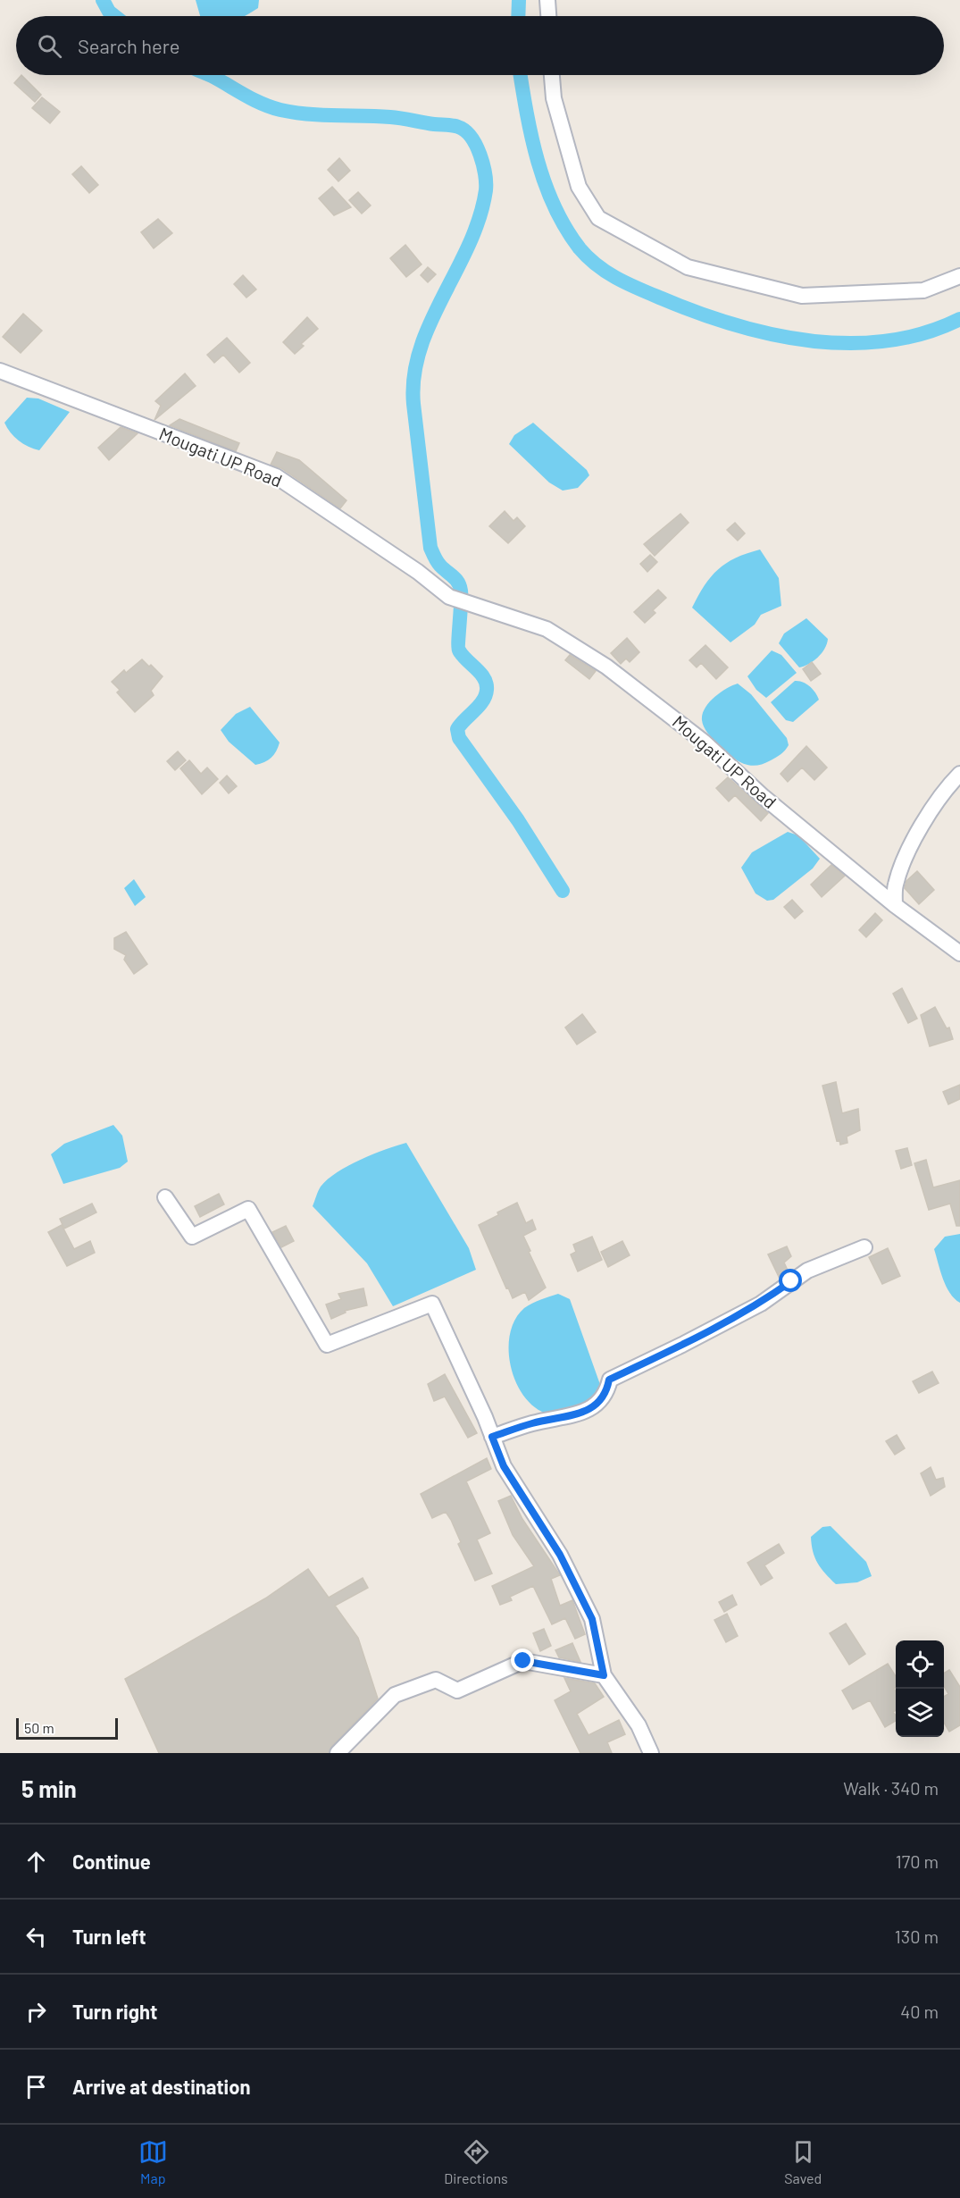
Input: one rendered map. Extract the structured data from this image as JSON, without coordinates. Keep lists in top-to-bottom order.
{
  "streets": {
    "street": ["Mougati UP Road"]
  },
  "scale_bar": "50 m",
  "page": {
    "search": "Search here",
    "scale": "50 m",
    "heading": ["5 min", "Walk · 340 m"],
    "list": [
      ["Continue", "170 m"],
      ["Turn left", "130 m"],
      ["Turn right", "40 m"],
      "Arrive at destination"
    ],
    "nav": ["Map", "Directions", "Saved"]
  }
}
